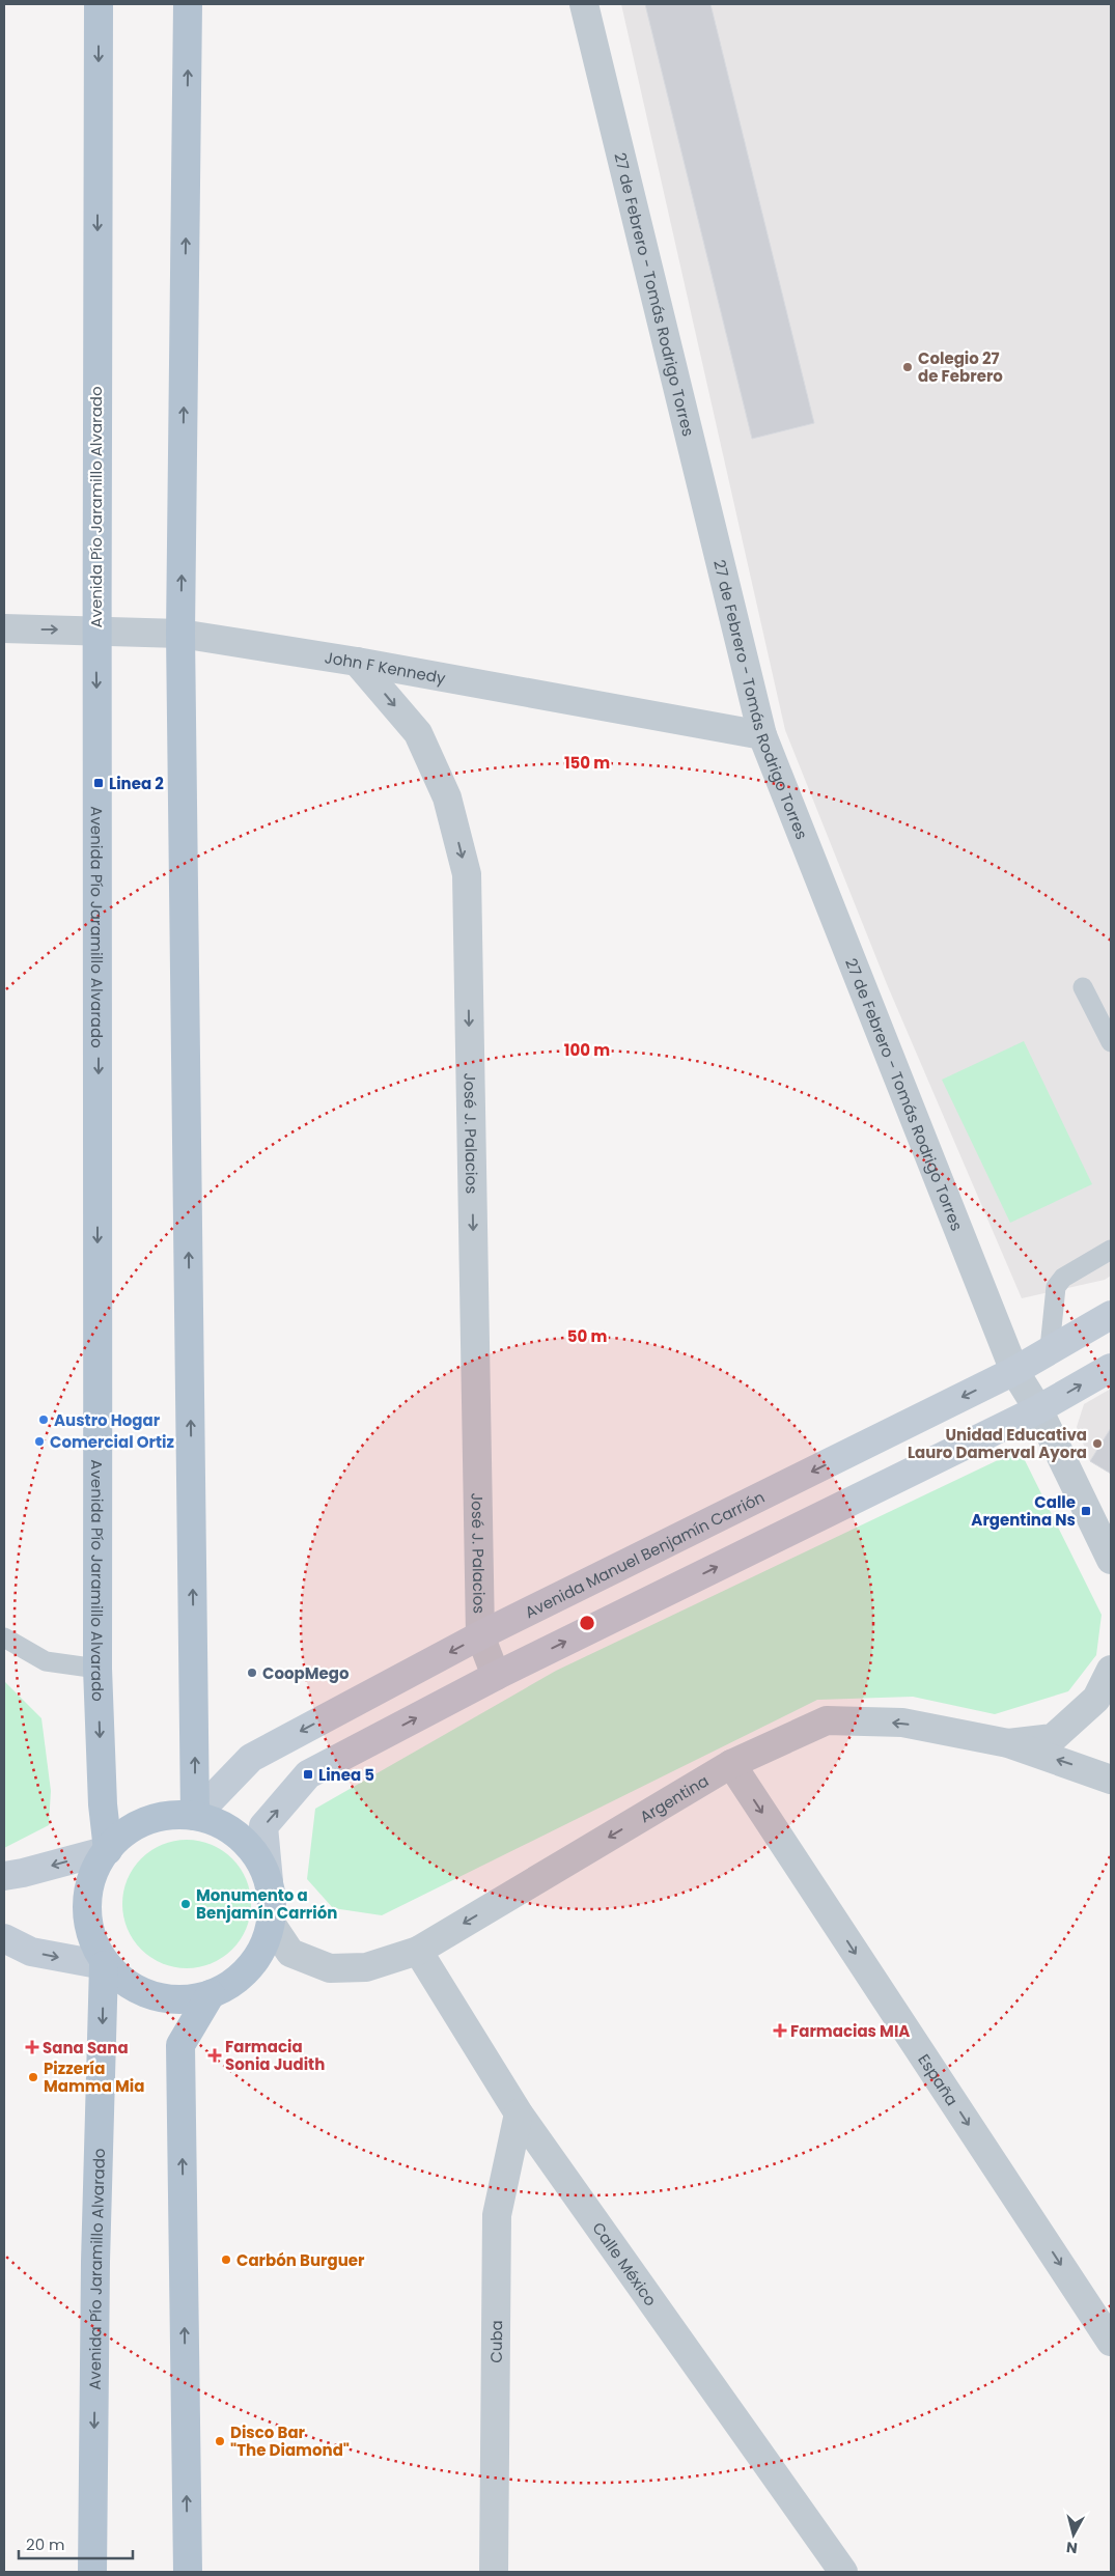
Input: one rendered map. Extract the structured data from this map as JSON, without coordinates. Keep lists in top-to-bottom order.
{
  "streets": {
    "main road": ["Avenida Pío Jaramillo Alvarado", "Avenida Manuel Benjamín Carrión"],
    "street": [
      "27 de Febrero - Tomás Rodrigo Torres",
      "John F Kennedy",
      "José J. Palacios",
      "Argentina",
      "España",
      "Calle México",
      "Cuba"
    ]
  },
  "crossings": [
    ["27 de Febrero - Tomás Rodrigo Torres", "John F Kennedy"],
    ["27 de Febrero - Tomás Rodrigo Torres", "Avenida Manuel Benjamín Carrión"],
    ["Avenida Pío Jaramillo Alvarado", "John F Kennedy"],
    ["Avenida Pío Jaramillo Alvarado", "Avenida Manuel Benjamín Carrión"],
    ["Avenida Pío Jaramillo Alvarado", "Argentina"],
    ["John F Kennedy", "José J. Palacios"],
    ["José J. Palacios", "Avenida Manuel Benjamín Carrión"],
    ["Avenida Manuel Benjamín Carrión", "Argentina"],
    ["Argentina", "España"],
    ["Argentina", "Calle México"],
    ["Calle México", "Cuba"]
  ],
  "one_way": ["José J. Palacios", "Argentina", "España"],
  "places": {
    "other": [
      "Colegio 27 de Febrero",
      "Austro Hogar",
      "Comercial Ortiz",
      "Unidad Educativa Lauro Damerval Ayora",
      "CoopMego",
      "Monumento a Benjamín Carrión",
      "Pizzería Mamma Mia",
      "Carbón Burguer",
      "Disco Bar \"The Diamond\""
    ],
    "transit": ["Linea 2", "Calle Argentina Ns", "Linea 5"],
    "health": ["Farmacias MIA", "Sana Sana", "Farmacia Sonia Judith"]
  },
  "scale_bar": "20 m",
  "north": "bottom",
  "rings": ["150 m", "100 m", "50 m"]
}
